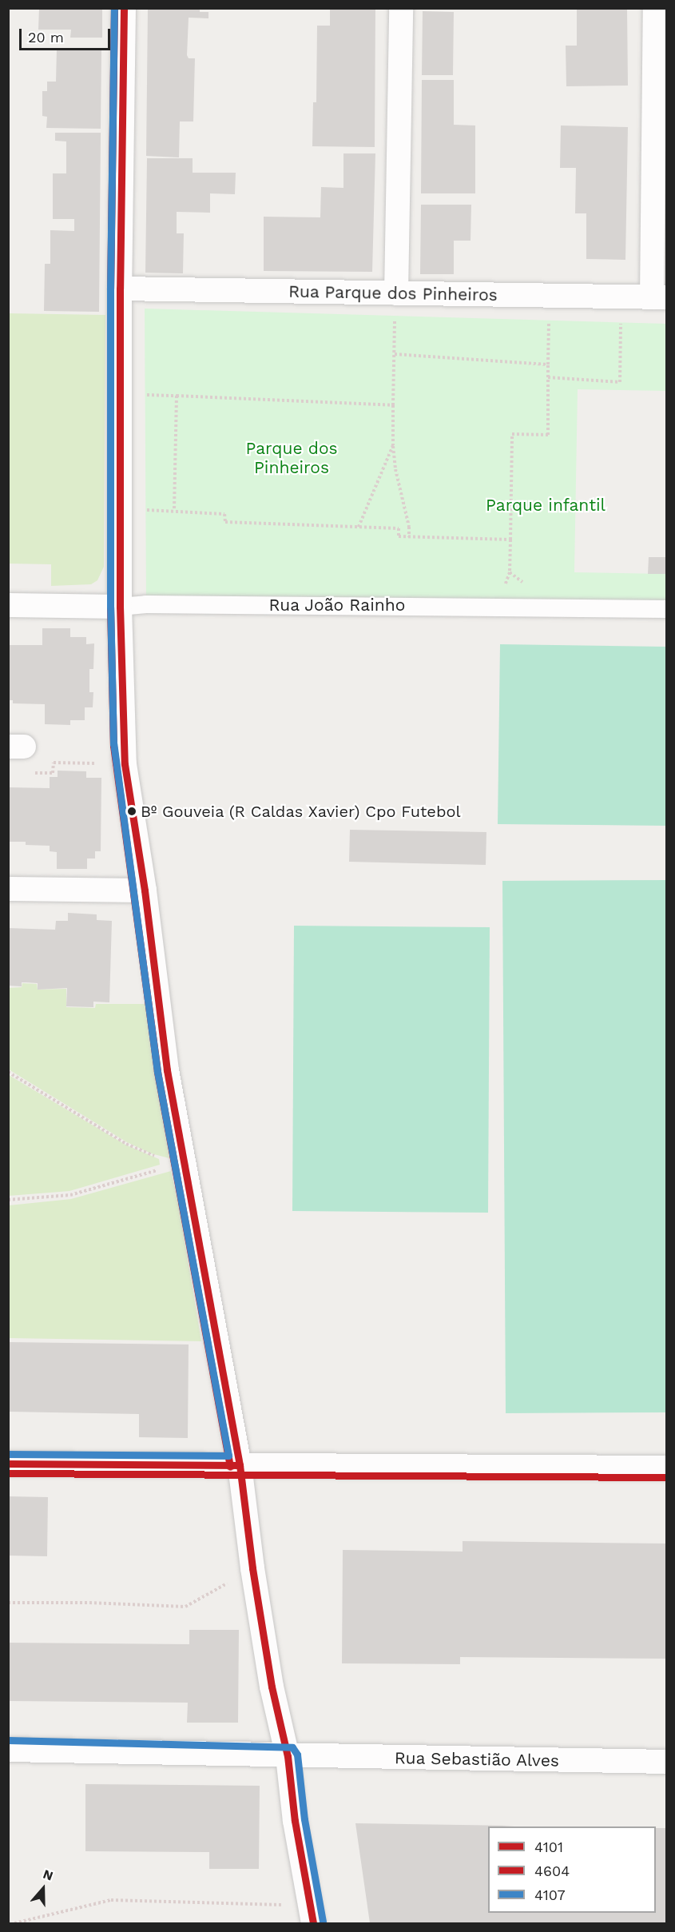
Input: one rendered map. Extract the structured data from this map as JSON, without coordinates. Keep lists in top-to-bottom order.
{
  "streets": {
    "street": ["Rua Parque dos Pinheiros", "Rua João Rainho", "Rua Sebastião Alves"]
  },
  "parks": ["Parque dos Pinheiros", "Parque infantil"],
  "places": ["Bº Gouveia (R Caldas Xavier) Cpo Futebol"],
  "lines": ["transit line 4101", "transit line 4604", "transit line 4107"],
  "legend": ["4101", "4604", "4107"],
  "scale_bar": "20 m",
  "north": "top"
}
